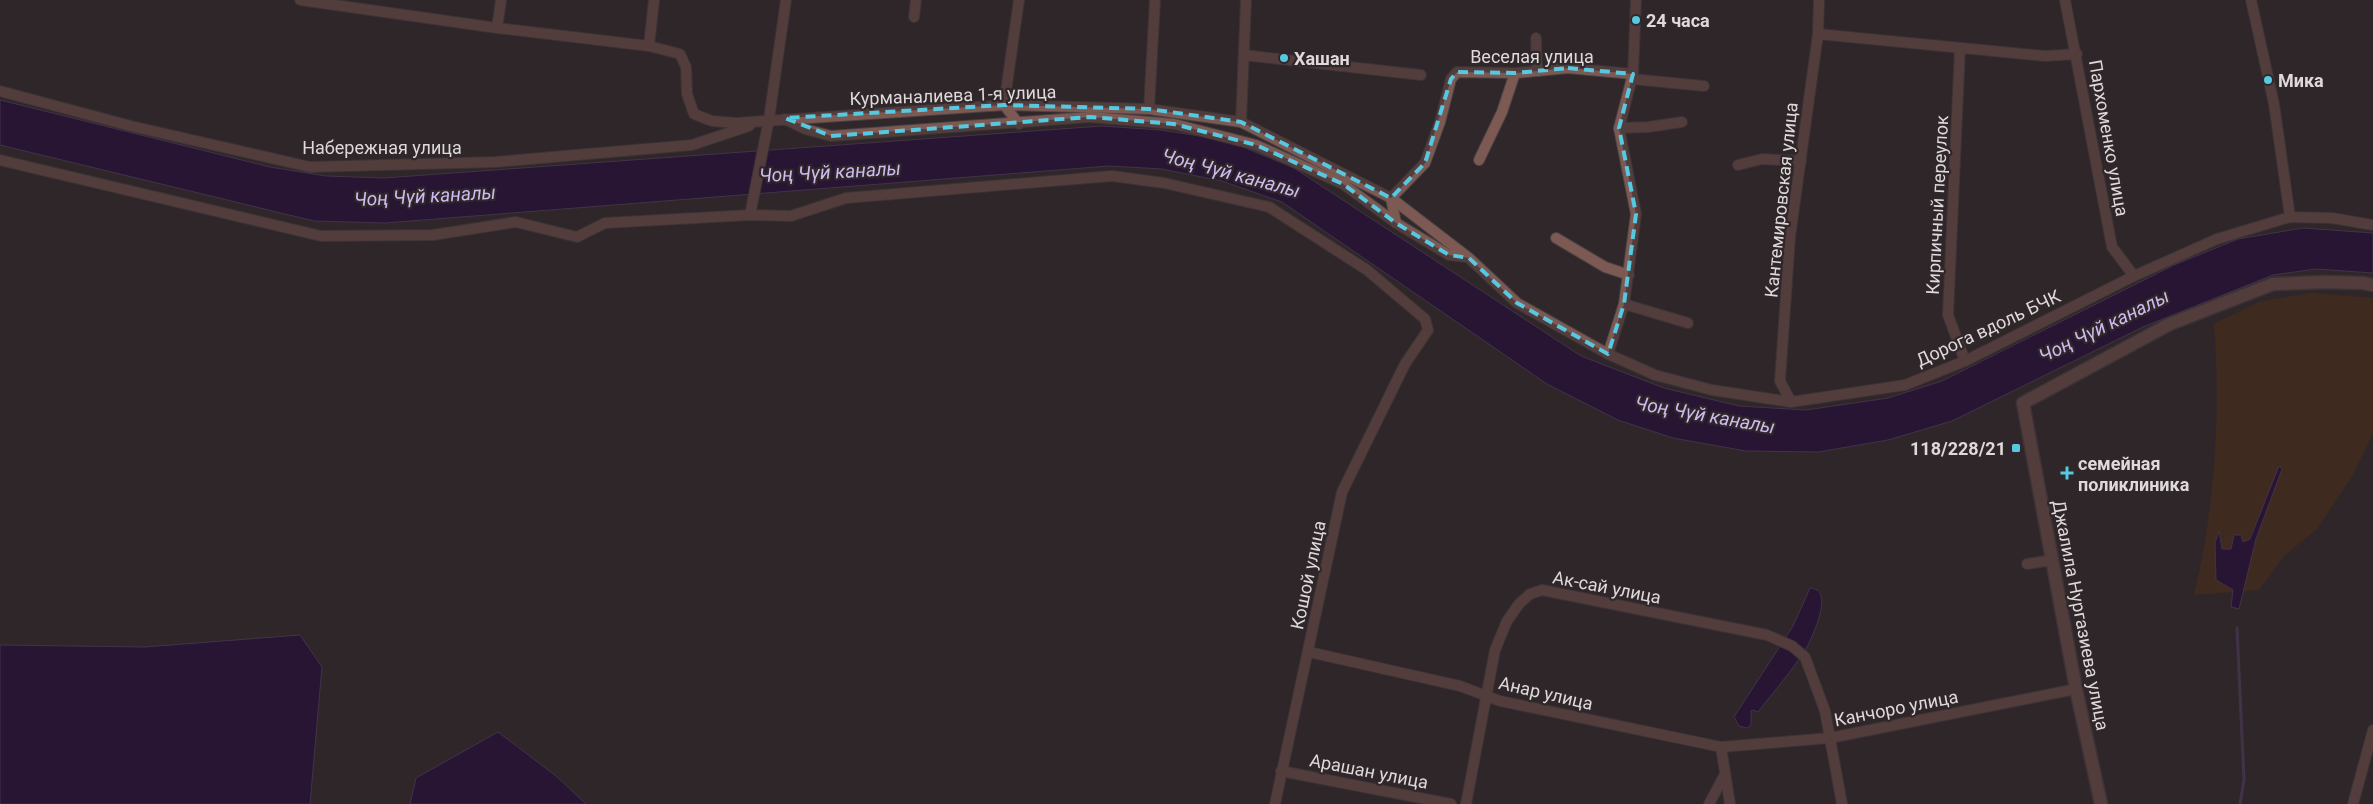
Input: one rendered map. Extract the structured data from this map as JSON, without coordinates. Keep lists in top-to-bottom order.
{
  "streets": {
    "street": [
      "Веселая улица",
      "Курманалиева 1-я улица",
      "Пархоменко улица",
      "Набережная улица",
      "Кантемировская улица",
      "Кирпичный переулок",
      "Дорога вдоль БЧК",
      "Кошой улица",
      "Ак-сай улица",
      "Джалила Нургазиева улица",
      "Анар улица",
      "Канчоро улица",
      "Арашан улица"
    ]
  },
  "crossings": [
    ["Веселая улица", "Курманалиева 1-я улица"],
    ["Курманалиева 1-я улица", "Набережная улица"],
    ["Курманалиева 1-я улица", "Дорога вдоль БЧК"],
    ["Пархоменко улица", "Дорога вдоль БЧК"],
    ["Кантемировская улица", "Дорога вдоль БЧК"],
    ["Кирпичный переулок", "Дорога вдоль БЧК"],
    ["Кошой улица", "Анар улица"],
    ["Кошой улица", "Арашан улица"],
    ["Ак-сай улица", "Анар улица"],
    ["Ак-сай улица", "Канчоро улица"],
    ["Джалила Нургазиева улица", "Канчоро улица"],
    ["Анар улица", "Канчоро улица"]
  ],
  "water": ["Чоң Чүй каналы"],
  "places": {
    "other": ["24 часа", "Хашан", "Мика"],
    "transit": ["118/228/21"],
    "health": ["семейная поликлиника"]
  }
}
